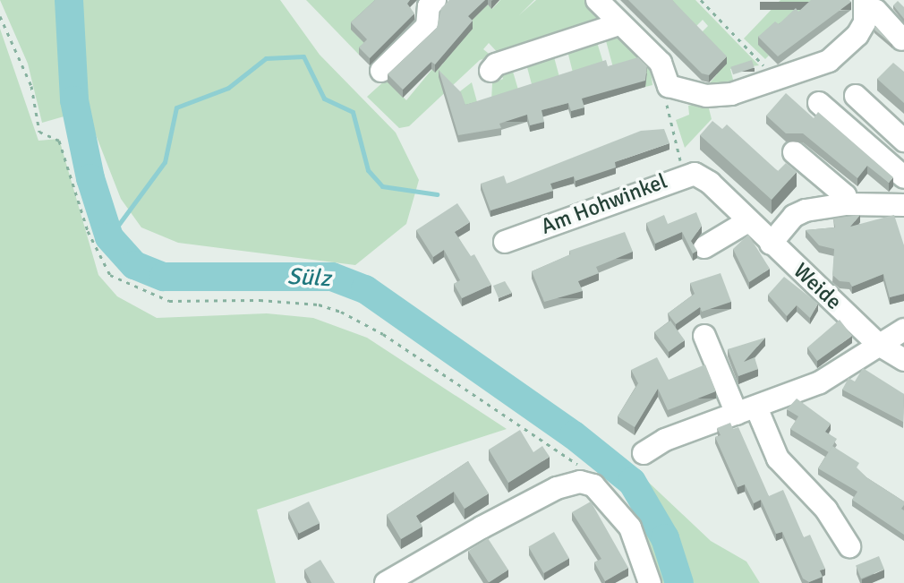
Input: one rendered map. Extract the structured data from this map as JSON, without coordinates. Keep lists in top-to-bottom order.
{
  "streets": {
    "street": ["Am Hohwinkel", "Weide"]
  },
  "crossings": [
    ["Am Hohwinkel", "Weide"]
  ],
  "water": ["Sülz"]
}
